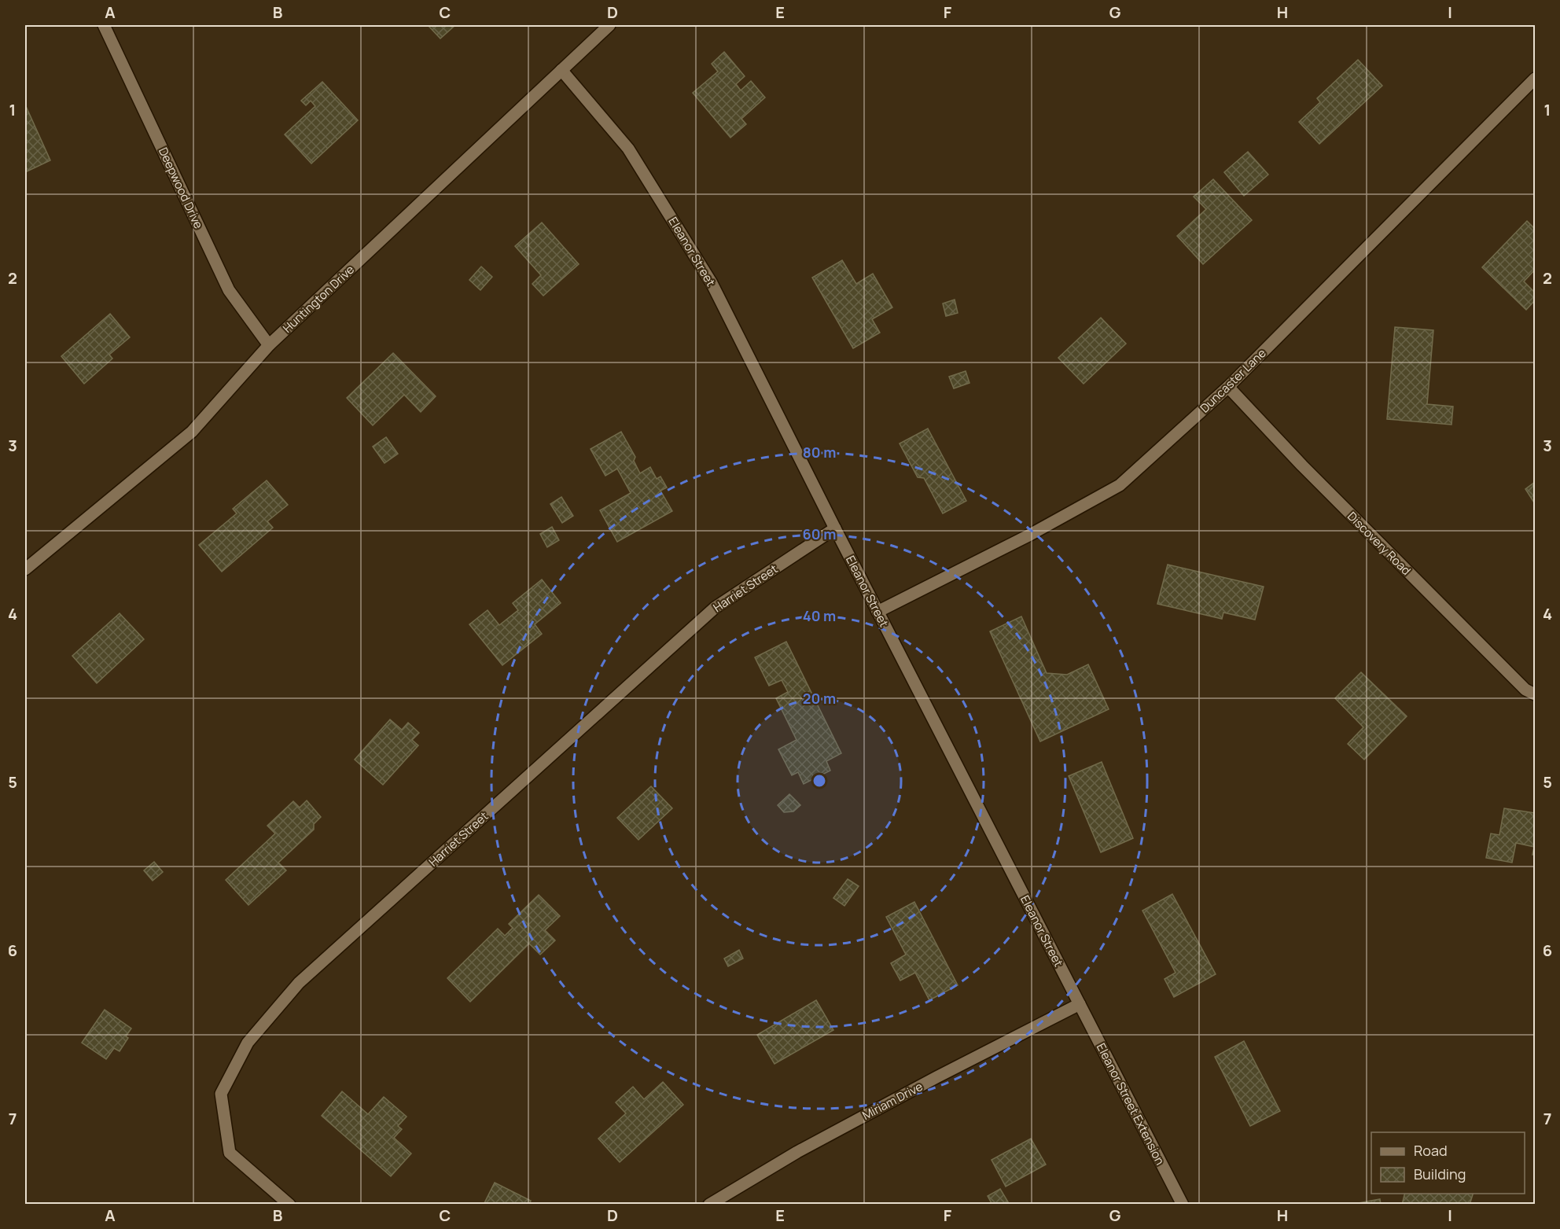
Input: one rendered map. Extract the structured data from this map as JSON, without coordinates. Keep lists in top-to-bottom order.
{
  "streets": {
    "street": [
      "Deepwood Drive",
      "Eleanor Street",
      "Huntington Drive",
      "Duncaster Lane",
      "Discovery Road",
      "Harriet Street",
      "Miriam Drive",
      "Eleanor Street Extension"
    ]
  },
  "crossings": [
    ["Deepwood Drive", "Huntington Drive"],
    ["Eleanor Street", "Huntington Drive"],
    ["Eleanor Street", "Duncaster Lane"],
    ["Eleanor Street", "Harriet Street"],
    ["Eleanor Street", "Miriam Drive"],
    ["Eleanor Street", "Eleanor Street Extension"],
    ["Duncaster Lane", "Discovery Road"],
    ["Miriam Drive", "Eleanor Street Extension"]
  ],
  "legend": ["Road", "Building"],
  "grid": {
    "columns": [
      "A",
      "B",
      "C",
      "D",
      "E",
      "F",
      "G",
      "H",
      "I"
    ],
    "rows": [
      "1",
      "2",
      "3",
      "4",
      "5",
      "6",
      "7"
    ]
  },
  "rings": [
    "80 m",
    "60 m",
    "40 m",
    "20 m"
  ]
}
